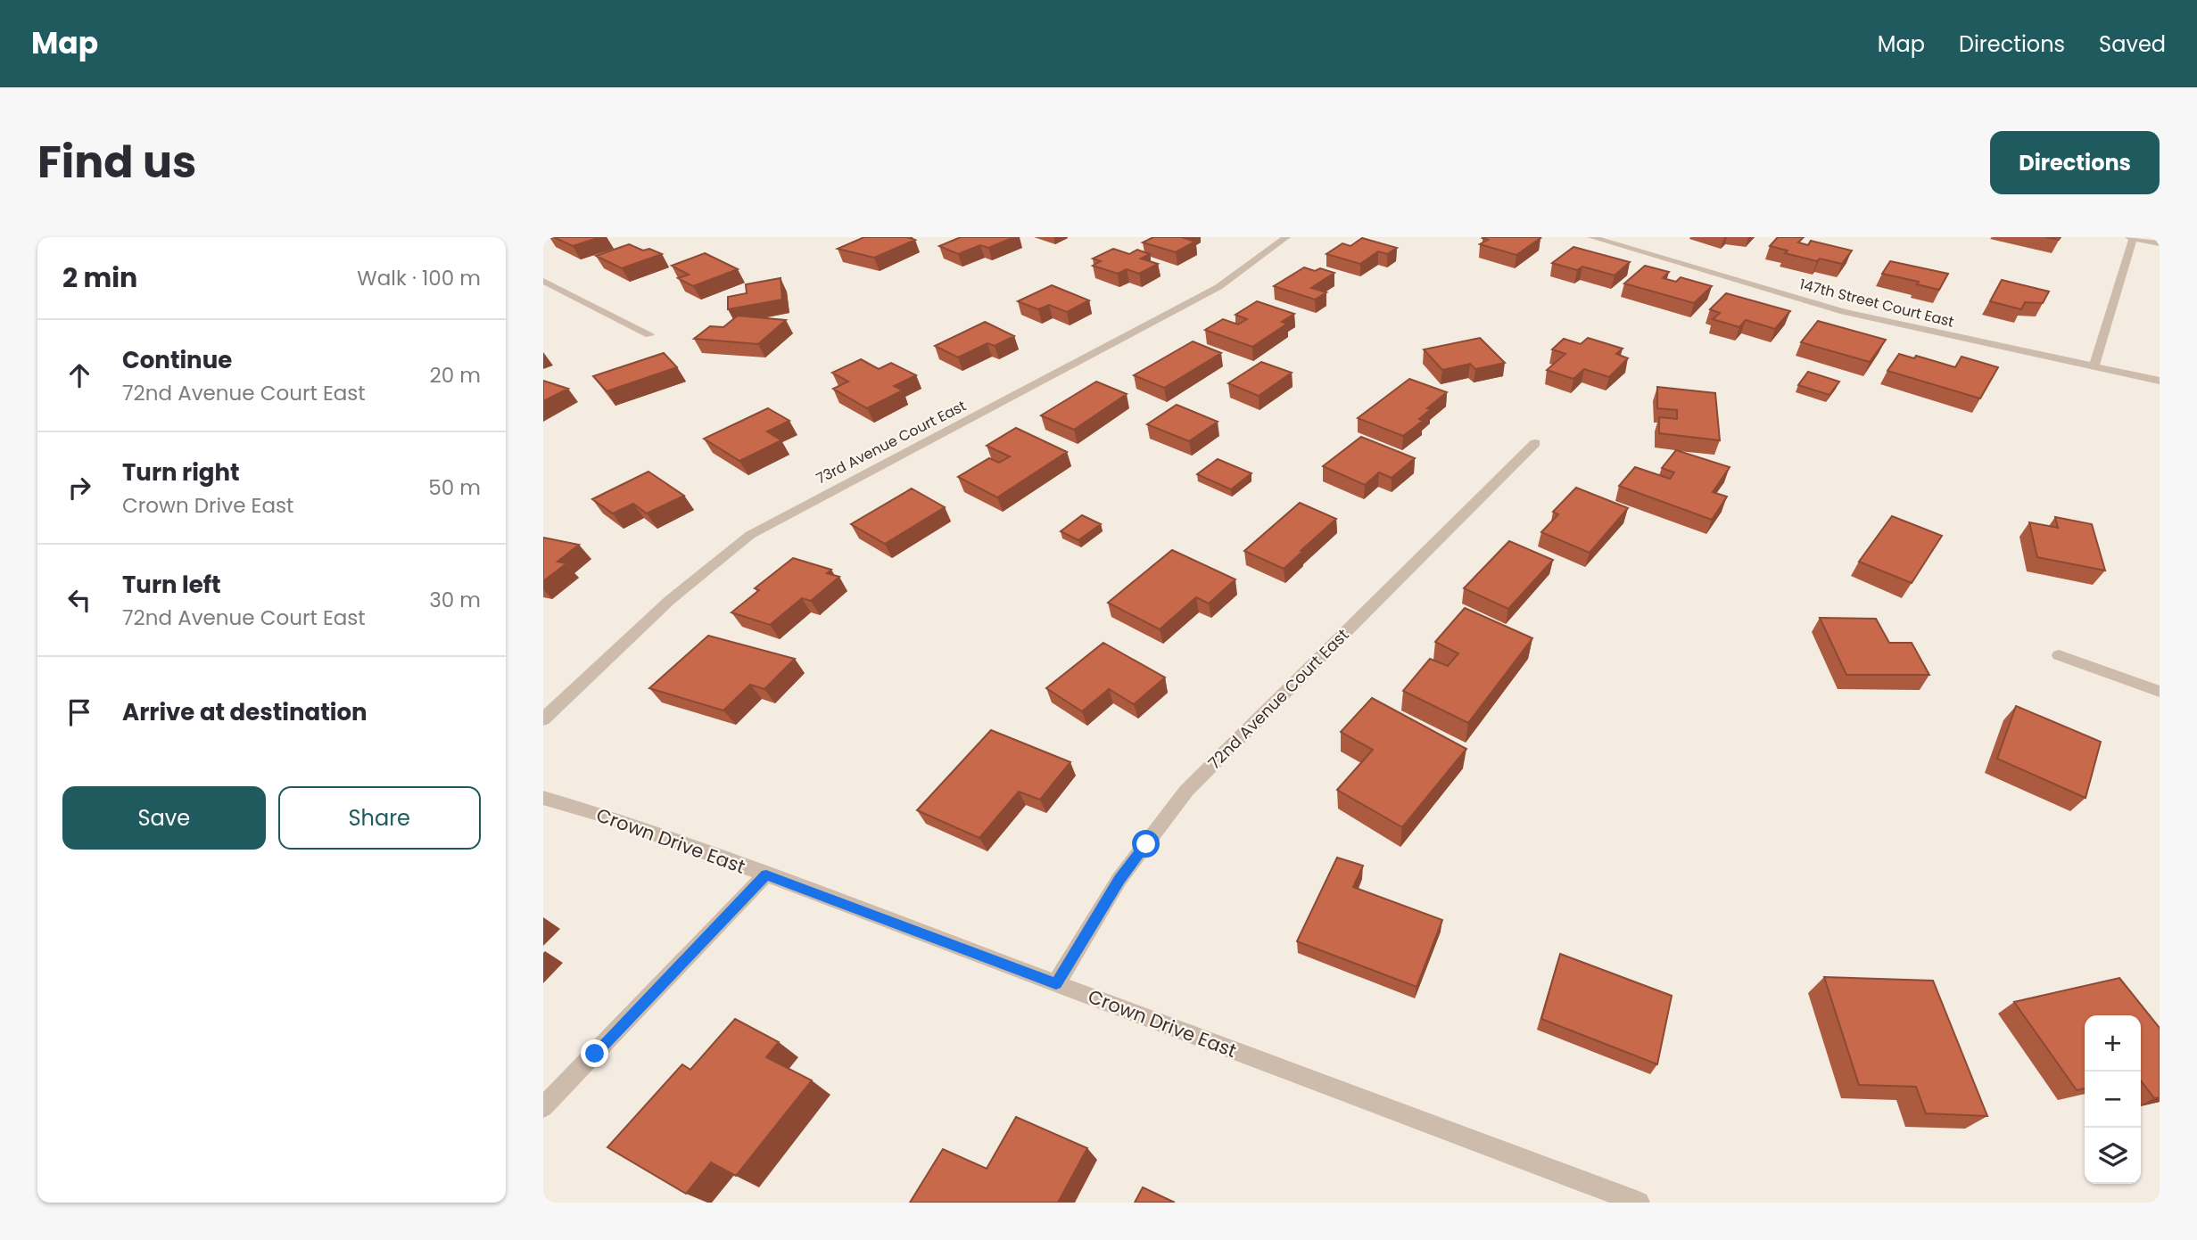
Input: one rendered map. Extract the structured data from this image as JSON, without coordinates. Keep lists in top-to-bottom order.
{
  "streets": {
    "street": [
      "147th Street Court East",
      "73rd Avenue Court East",
      "72nd Avenue Court East",
      "Crown Drive East"
    ]
  },
  "crossings": [
    ["72nd Avenue Court East", "Crown Drive East"]
  ],
  "page": {
    "header": "Map",
    "nav": ["Map", "Directions", "Saved"],
    "title": "Find us",
    "buttons": [
      "Directions",
      ["Save", "Share"]
    ],
    "heading": ["2 min", "Walk · 100 m"],
    "list": [
      ["Continue", "72nd Avenue Court East", "20 m"],
      ["Turn right", "Crown Drive East", "50 m"],
      ["Turn left", "72nd Avenue Court East", "30 m"],
      "Arrive at destination"
    ],
    "map_buttons": ["+", "−"]
  }
}
